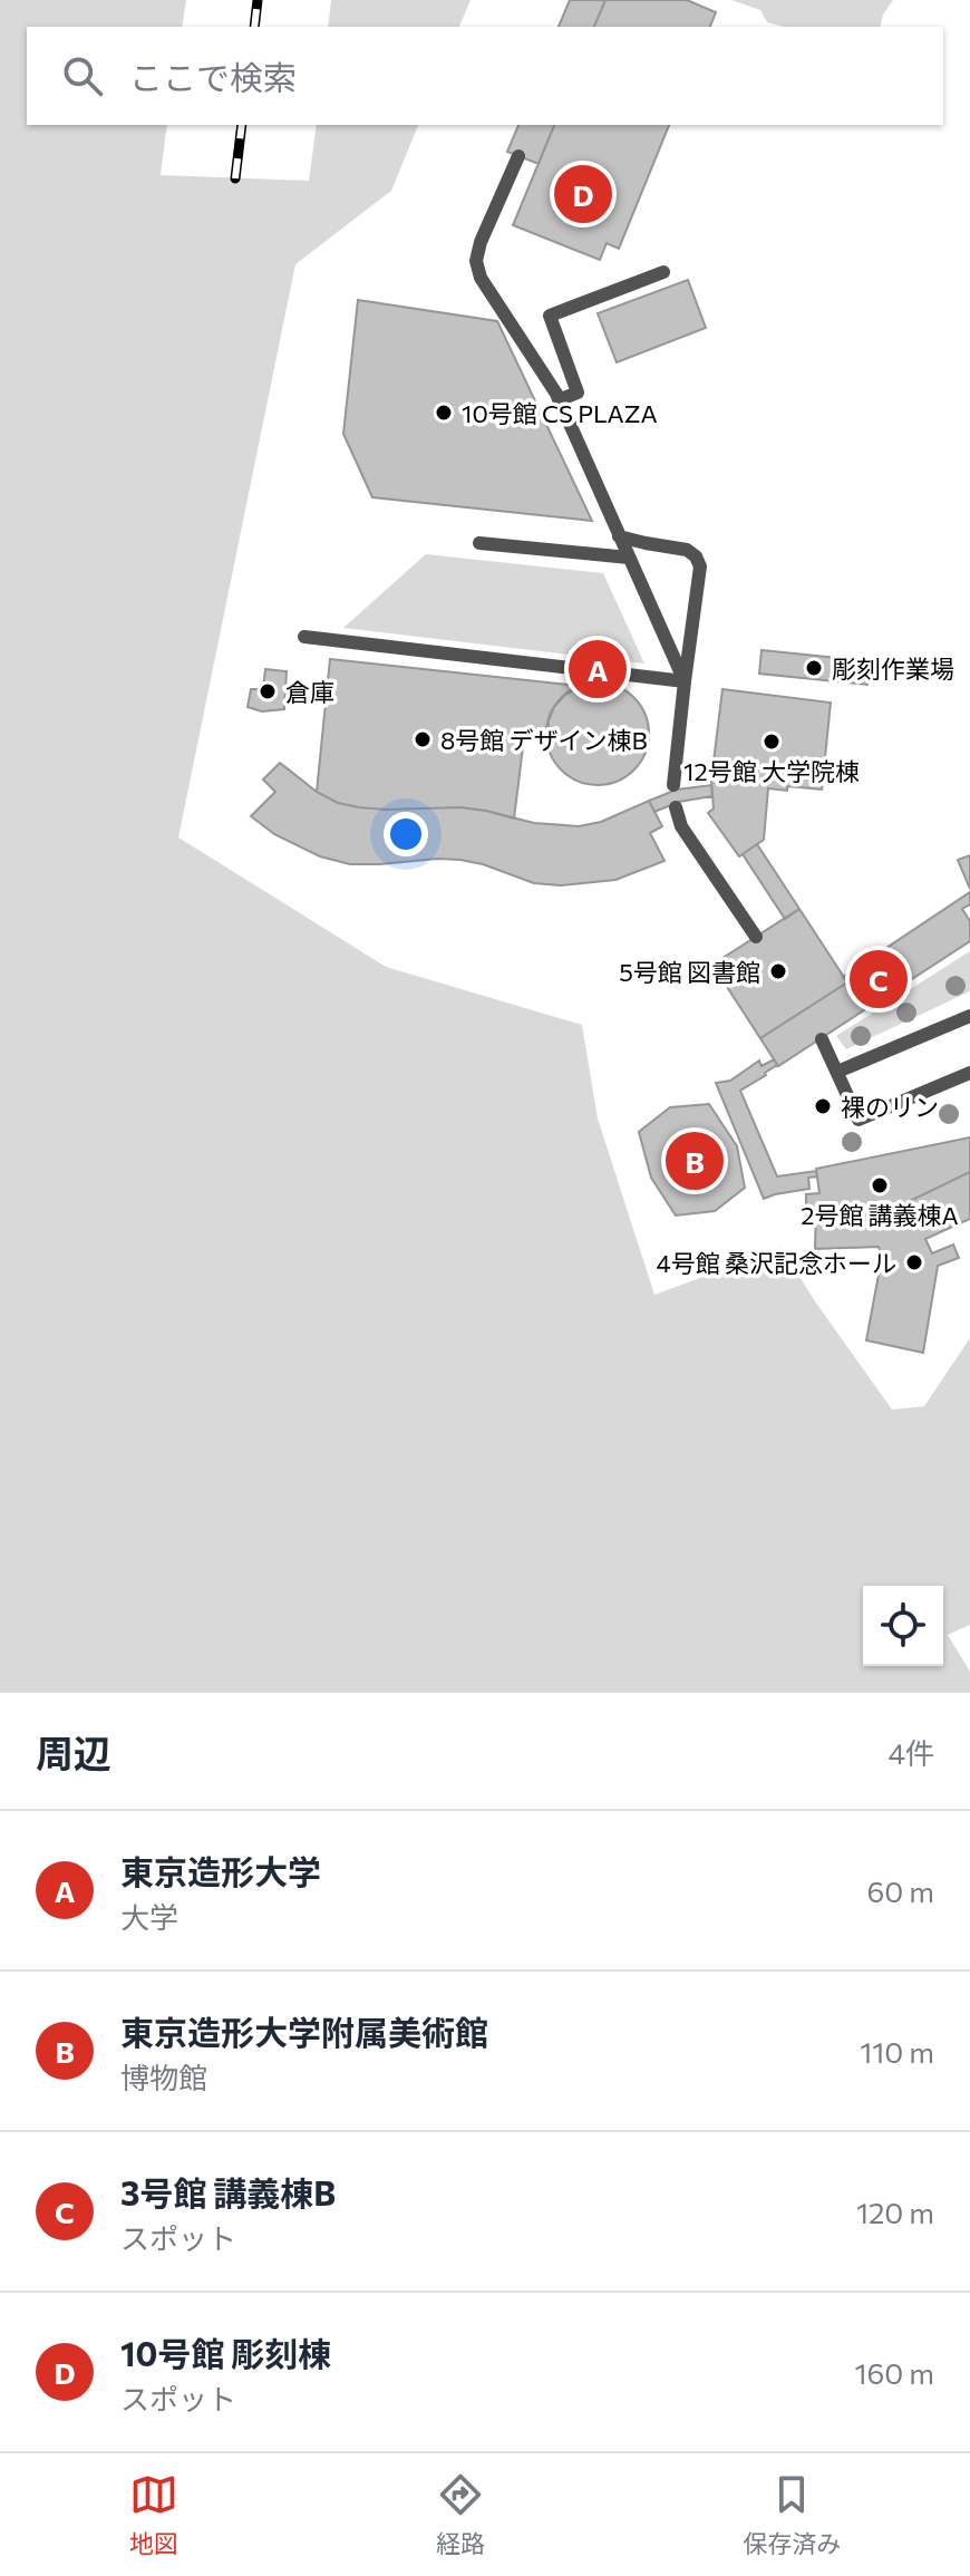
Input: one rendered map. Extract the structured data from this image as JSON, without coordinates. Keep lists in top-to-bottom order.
{
  "places": [
    "10号館 CS PLAZA",
    "彫刻作業場",
    "倉庫",
    "8号館 デザイン棟B",
    "12号館 大学院棟",
    "5号館 図書館",
    "裸のリン",
    "2号館 講義棟A",
    "4号館 桑沢記念ホール"
  ],
  "page": {
    "search": "ここで検索",
    "pins": [
      "D",
      "A",
      "C",
      "B"
    ],
    "heading": ["周辺", "4件"],
    "list": [
      {
        "mark": "A",
        "name": "東京造形大学",
        "note": "大学",
        "value": "60 m"
      },
      {
        "mark": "B",
        "name": "東京造形大学附属美術館",
        "note": "博物館",
        "value": "110 m"
      },
      {
        "mark": "C",
        "name": "3号館 講義棟B",
        "note": "スポット",
        "value": "120 m"
      },
      {
        "mark": "D",
        "name": "10号館 彫刻棟",
        "note": "スポット",
        "value": "160 m"
      }
    ],
    "nav": ["地図", "経路", "保存済み"]
  }
}
